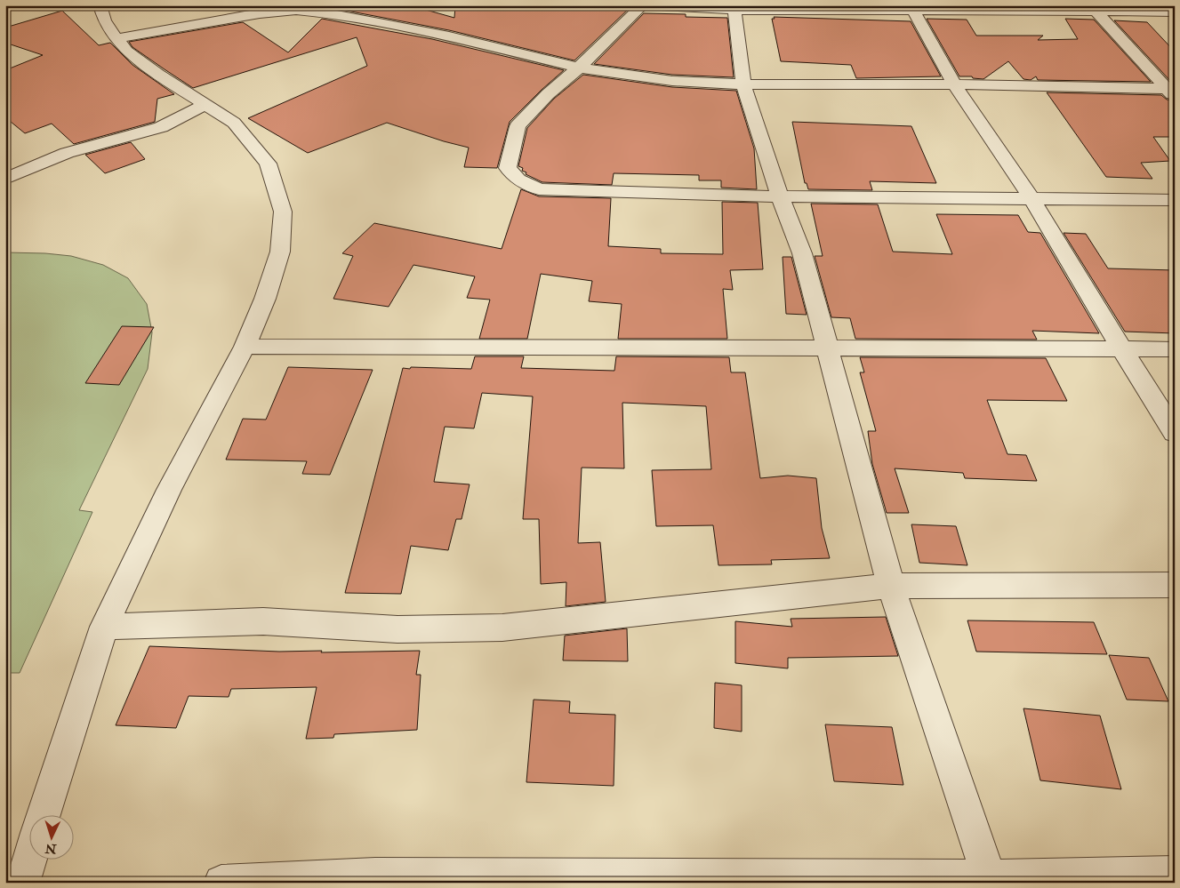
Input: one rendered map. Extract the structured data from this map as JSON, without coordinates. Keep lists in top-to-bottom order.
{
  "north": "bottom"
}
